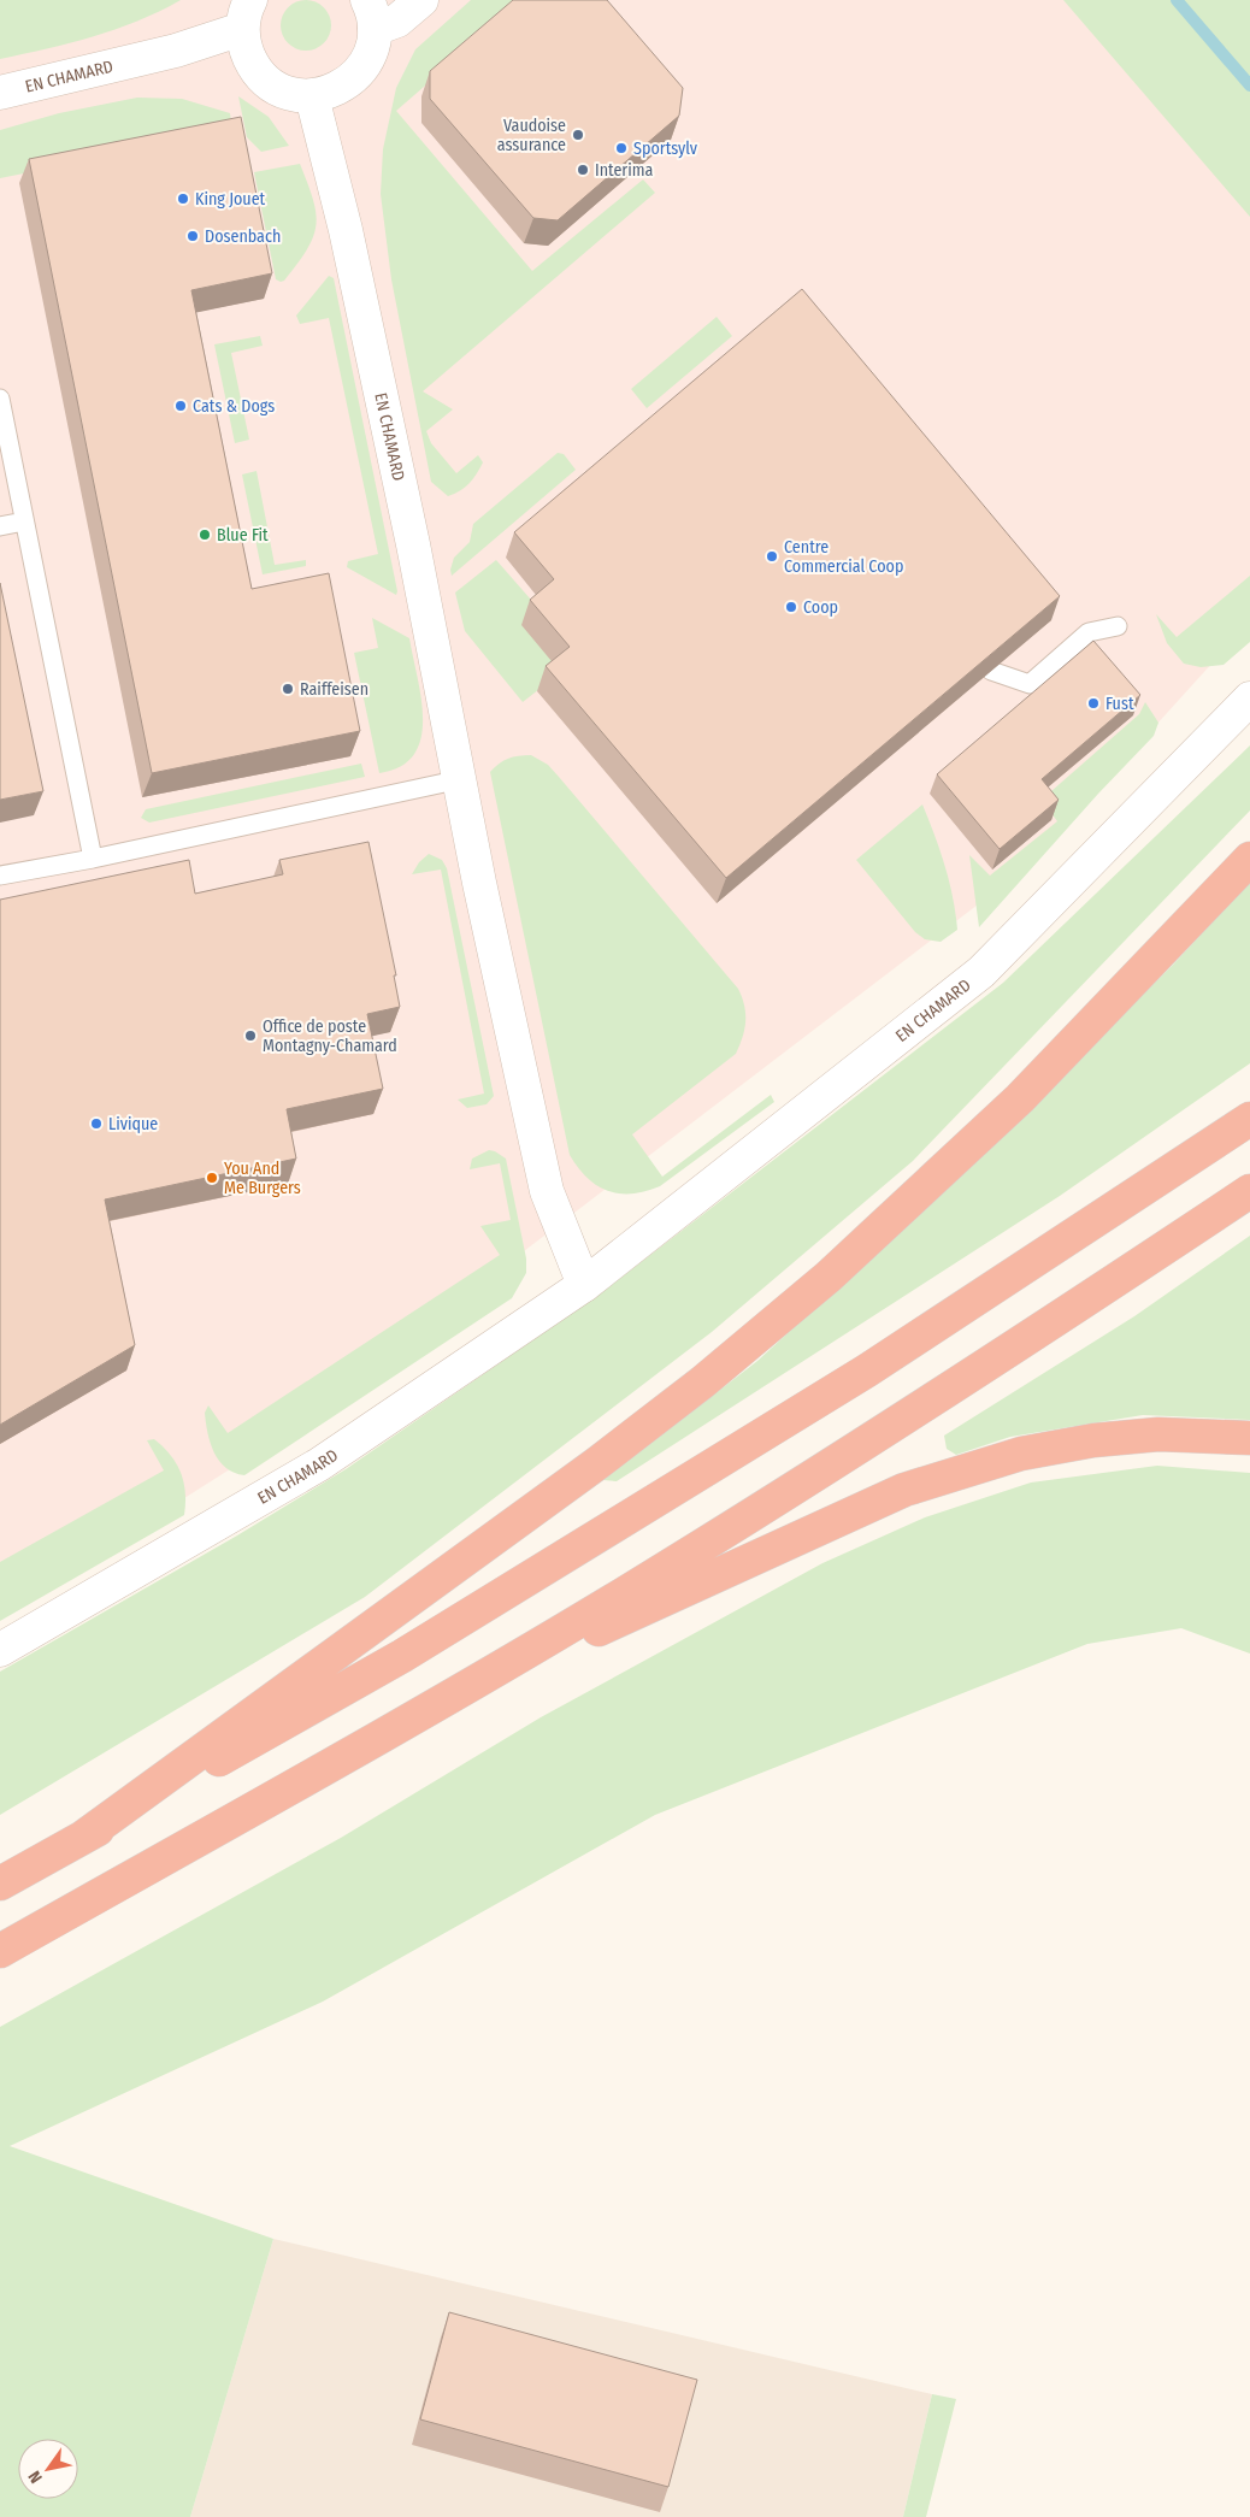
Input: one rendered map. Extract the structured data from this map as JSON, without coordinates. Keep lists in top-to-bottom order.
{
  "streets": {
    "street": ["EN CHAMARD"]
  },
  "places": [
    "Vaudoise assurance",
    "Sportsylv",
    "Interima",
    "King Jouet",
    "Dosenbach",
    "Cats & Dogs",
    "Blue Fit",
    "Centre Commercial Coop",
    "Coop",
    "Raiffeisen",
    "Fust",
    "Office de poste Montagny-Chamard",
    "Livique",
    "You And Me Burgers"
  ],
  "north": "bottom left"
}
